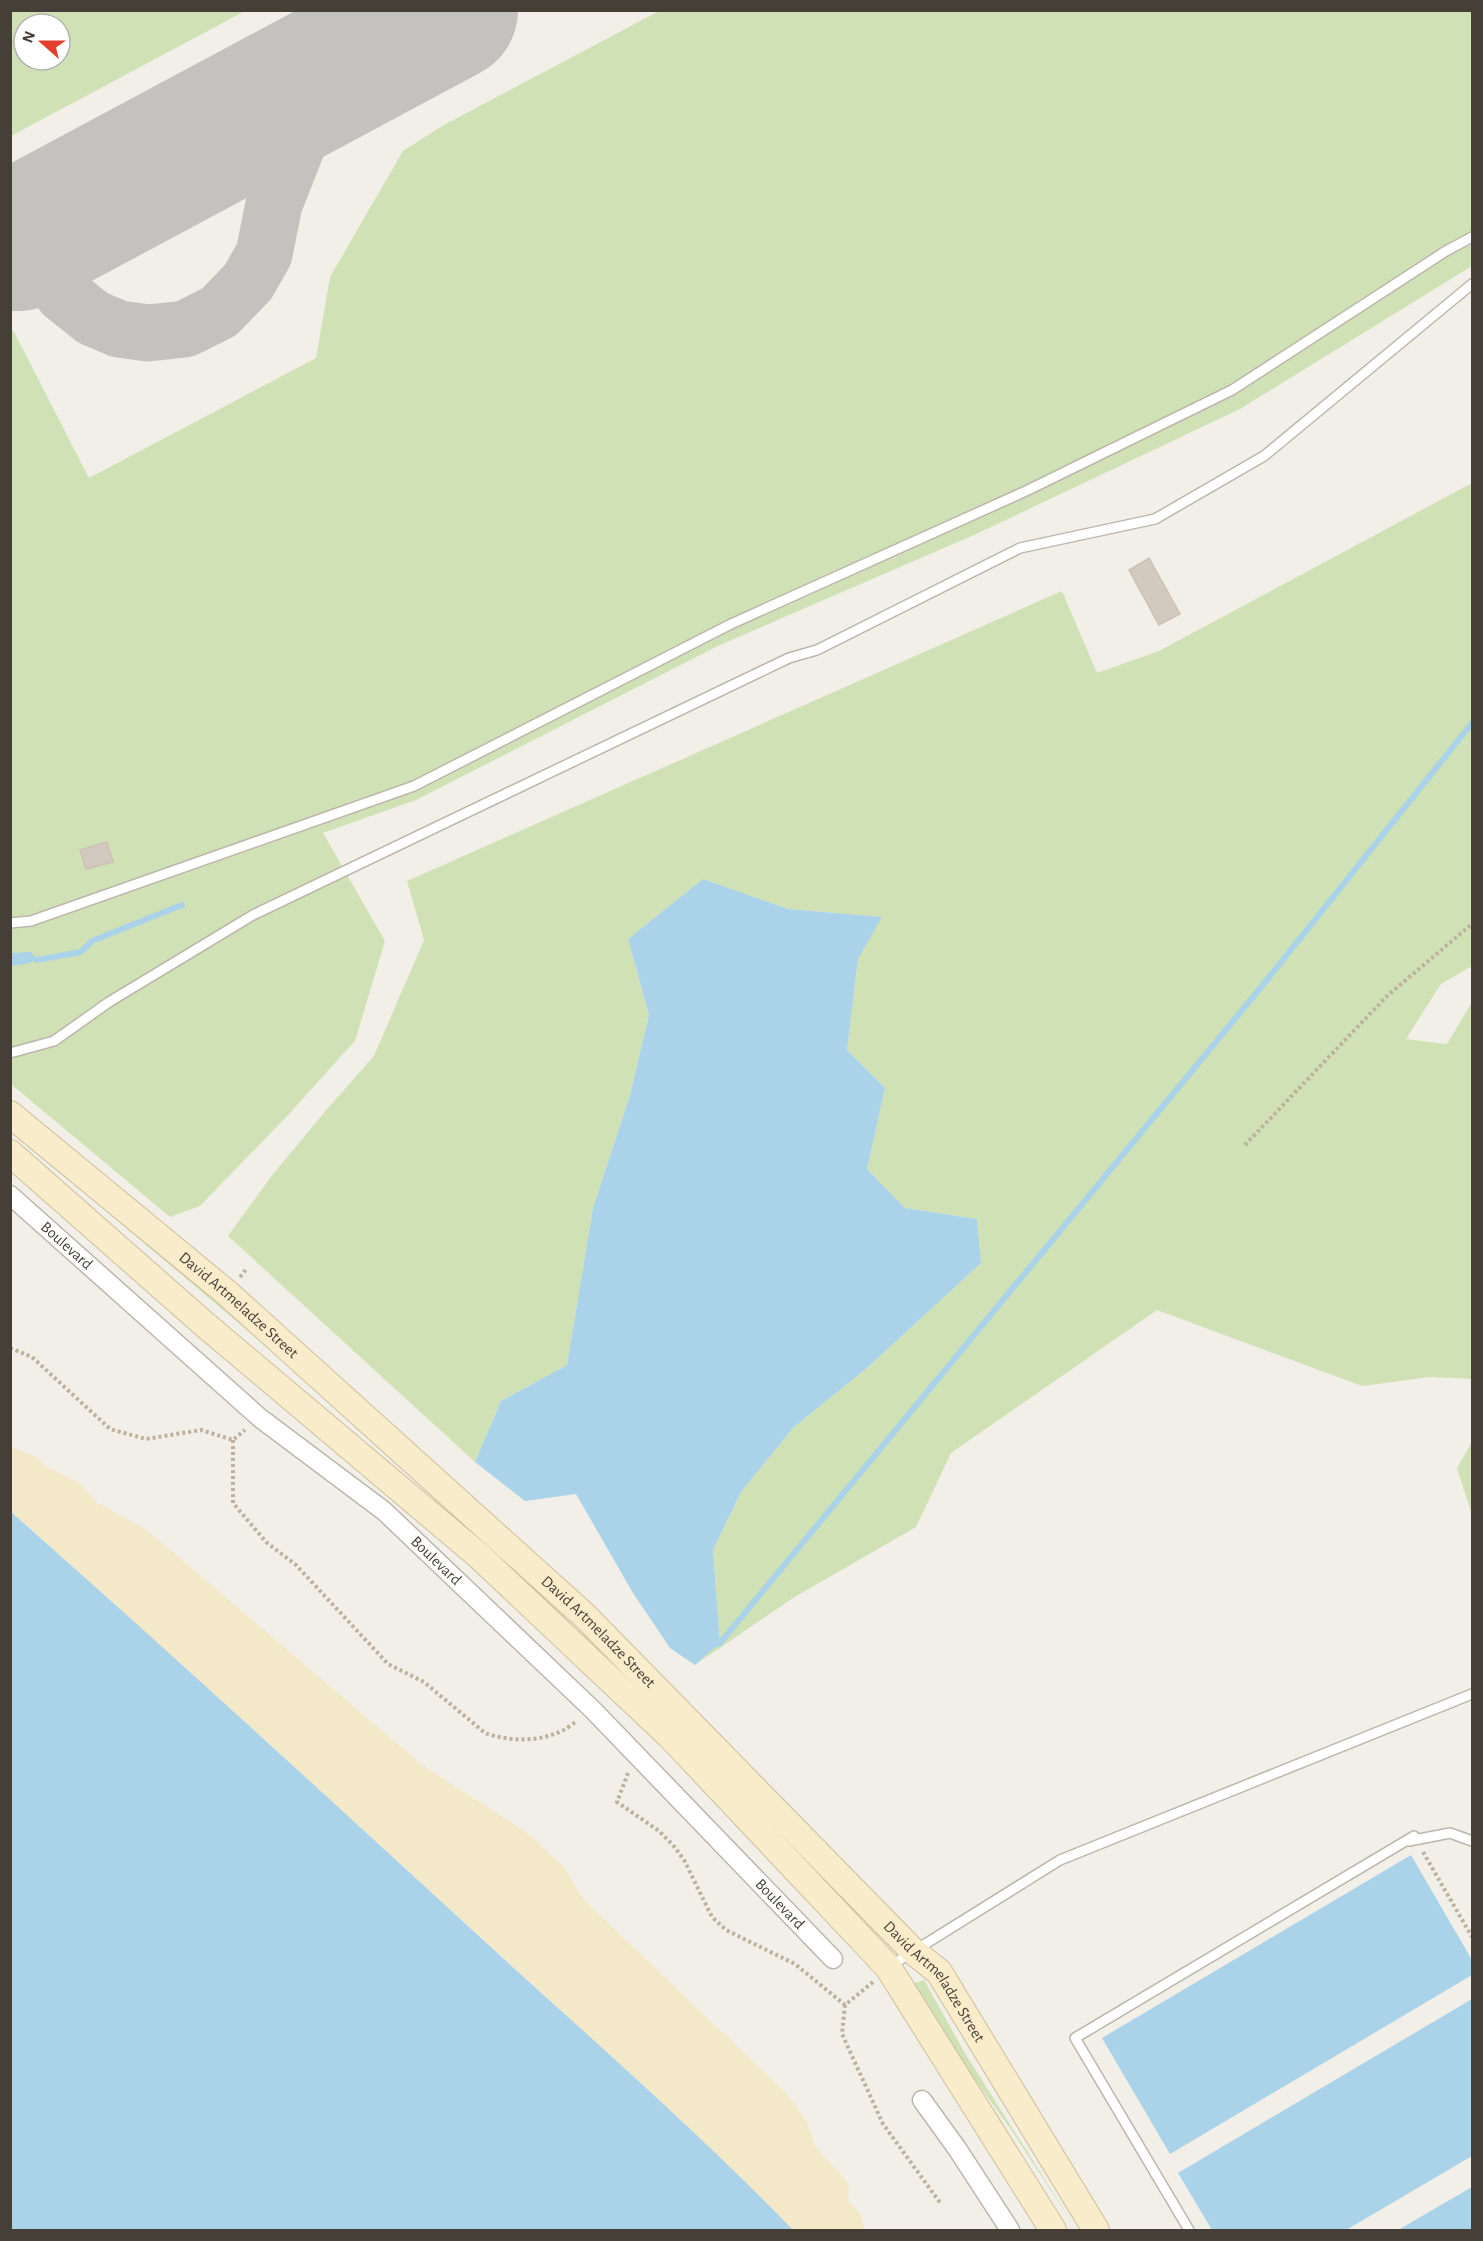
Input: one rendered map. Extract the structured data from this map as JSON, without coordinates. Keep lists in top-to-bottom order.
{
  "streets": {
    "street": ["Boulevard", "David Artmeladze Street"]
  },
  "north": "left"
}
